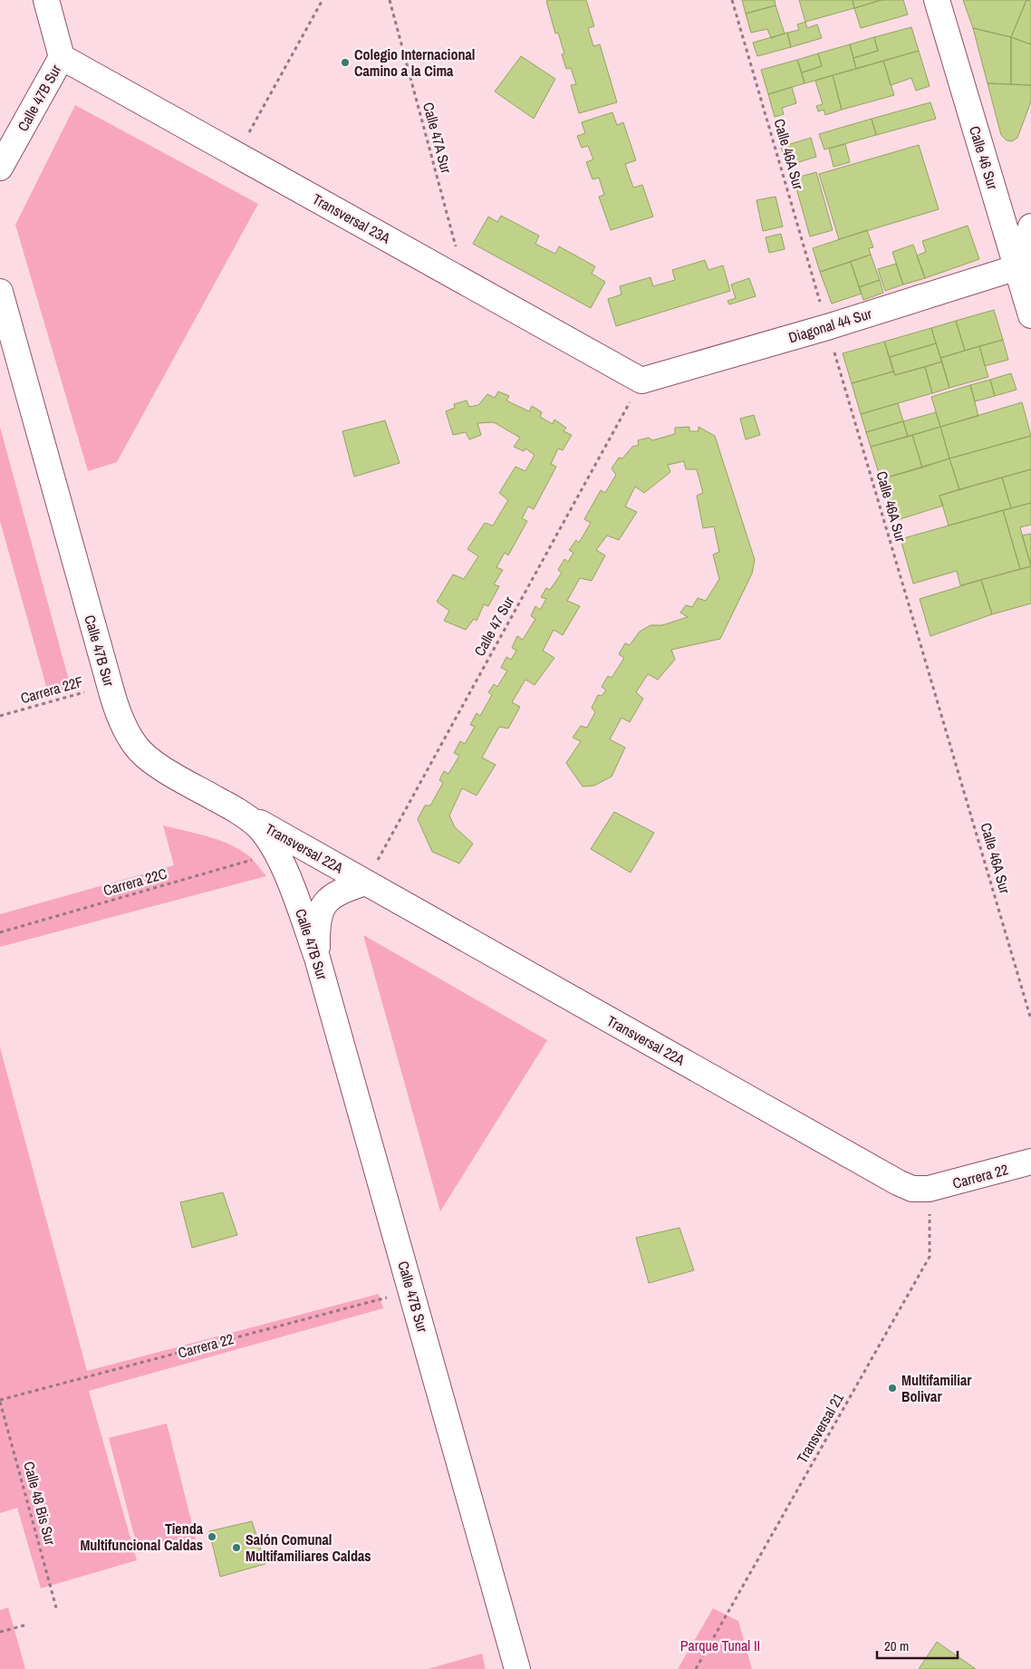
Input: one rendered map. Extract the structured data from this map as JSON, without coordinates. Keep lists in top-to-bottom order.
{
  "streets": {
    "street": [
      "Calle 47B Sur",
      "Calle 46 Sur",
      "Transversal 23A",
      "Diagonal 44 Sur",
      "Transversal 22A",
      "Carrera 22"
    ],
    "path": [
      "Calle 47A Sur",
      "Calle 46A Sur",
      "Calle 47 Sur",
      "Carrera 22F",
      "Carrera 22C",
      "Transversal 21",
      "Calle 48 Bis Sur"
    ]
  },
  "crossings": [
    ["Calle 47B Sur", "Transversal 23A"],
    ["Calle 47B Sur", "Carrera 22F"],
    ["Calle 47B Sur", "Transversal 22A"],
    ["Calle 47B Sur", "Carrera 22C"],
    ["Calle 47B Sur", "Carrera 22"],
    ["Calle 47A Sur", "Transversal 23A"],
    ["Calle 46A Sur", "Diagonal 44 Sur"],
    ["Calle 46 Sur", "Diagonal 44 Sur"],
    ["Transversal 23A", "Diagonal 44 Sur"],
    ["Transversal 23A", "Calle 47 Sur"],
    ["Diagonal 44 Sur", "Calle 47 Sur"],
    ["Calle 47 Sur", "Transversal 22A"],
    ["Transversal 22A", "Carrera 22"],
    ["Transversal 22A", "Transversal 21"],
    ["Carrera 22", "Transversal 21"],
    ["Carrera 22", "Calle 48 Bis Sur"]
  ],
  "parks": ["Parque Tunal II"],
  "places": [
    "Colegio Internacional Camino a la Cima",
    "Multifamiliar Bolivar",
    "Tienda Multifuncional Caldas",
    "Salón Comunal Multifamiliares Caldas"
  ],
  "scale_bar": "20 m"
}
